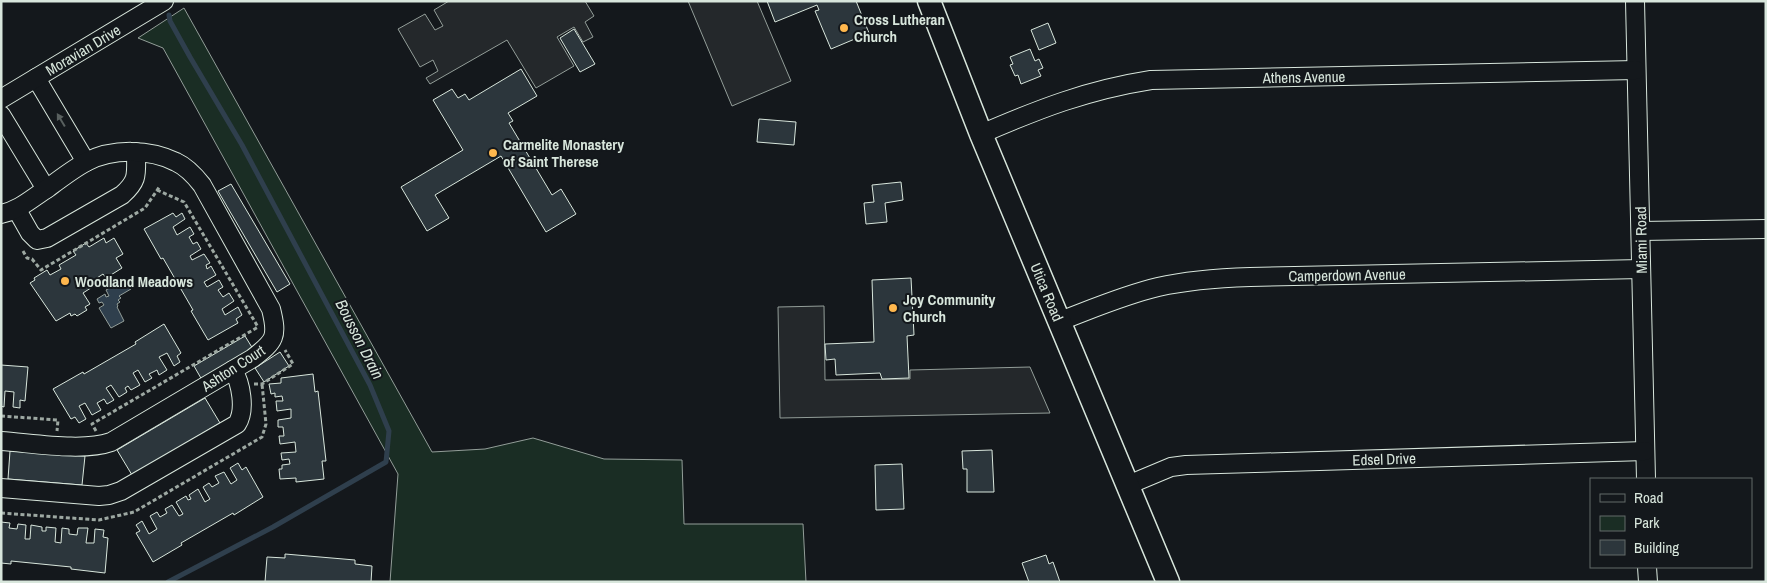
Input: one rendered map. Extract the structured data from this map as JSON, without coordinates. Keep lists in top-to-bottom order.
{
  "streets": {
    "main road": ["Utica Road"],
    "street": [
      "Moravian Drive",
      "Athens Avenue",
      "Miami Road",
      "Camperdown Avenue",
      "Ashton Court",
      "Edsel Drive"
    ]
  },
  "crossings": [
    ["Athens Avenue", "Miami Road"],
    ["Athens Avenue", "Utica Road"],
    ["Miami Road", "Camperdown Avenue"],
    ["Miami Road", "Edsel Drive"],
    ["Camperdown Avenue", "Utica Road"],
    ["Utica Road", "Edsel Drive"]
  ],
  "water": ["Bousson Drain"],
  "places": [
    "Cross Lutheran Church",
    "Carmelite Monastery of Saint Therese",
    "Woodland Meadows",
    "Joy Community Church"
  ],
  "legend": ["Road", "Park", "Building"]
}
